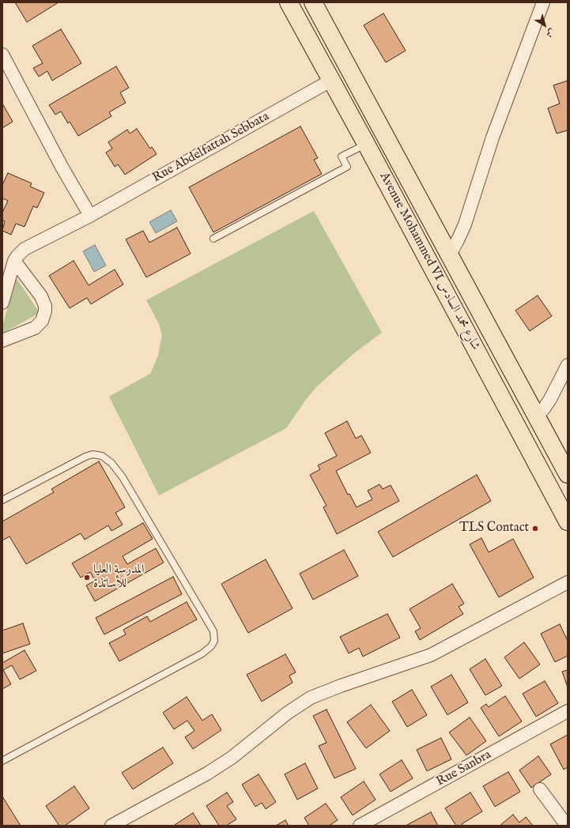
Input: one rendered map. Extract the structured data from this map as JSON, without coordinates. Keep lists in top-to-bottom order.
{
  "streets": {
    "main road": ["Avenue Mohammed VI شارع محمد السادس"],
    "street": ["Rue Abdelfattah Sebbata", "Rue Sanbra"]
  },
  "crossings": [
    ["Rue Abdelfattah Sebbata", "Avenue Mohammed VI شارع محمد السادس"]
  ],
  "places": ["TLS Contact", "المدرسة العليا للأساتذة"],
  "north": "bottom right"
}
